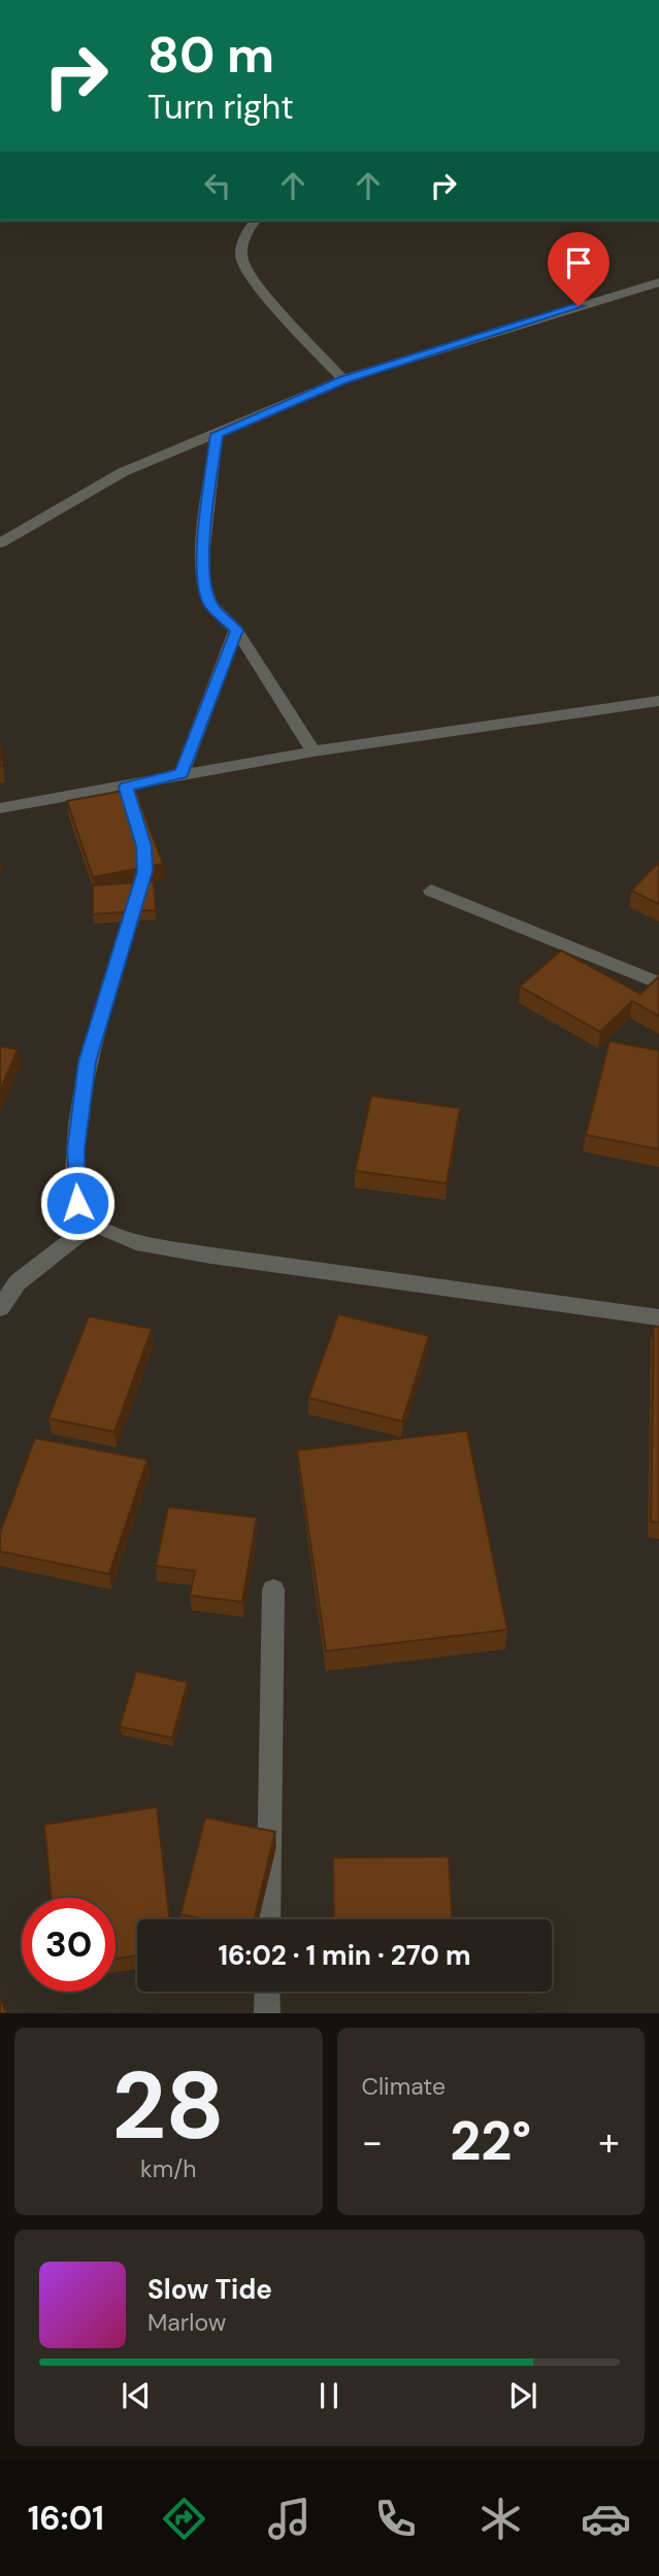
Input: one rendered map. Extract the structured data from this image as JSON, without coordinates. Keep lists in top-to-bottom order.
{
  "page": {
    "turn": ["80 m", "Turn right"],
    "limit": "30",
    "trip": "16:02 · 1 min · 270 m",
    "tile": [
      ["28", "km/h"],
      "Climate"
    ],
    "heat": ["−", "22°", "+"],
    "song": ["Slow Tide", "Marlow"],
    "tabs": "16:01"
  }
}
